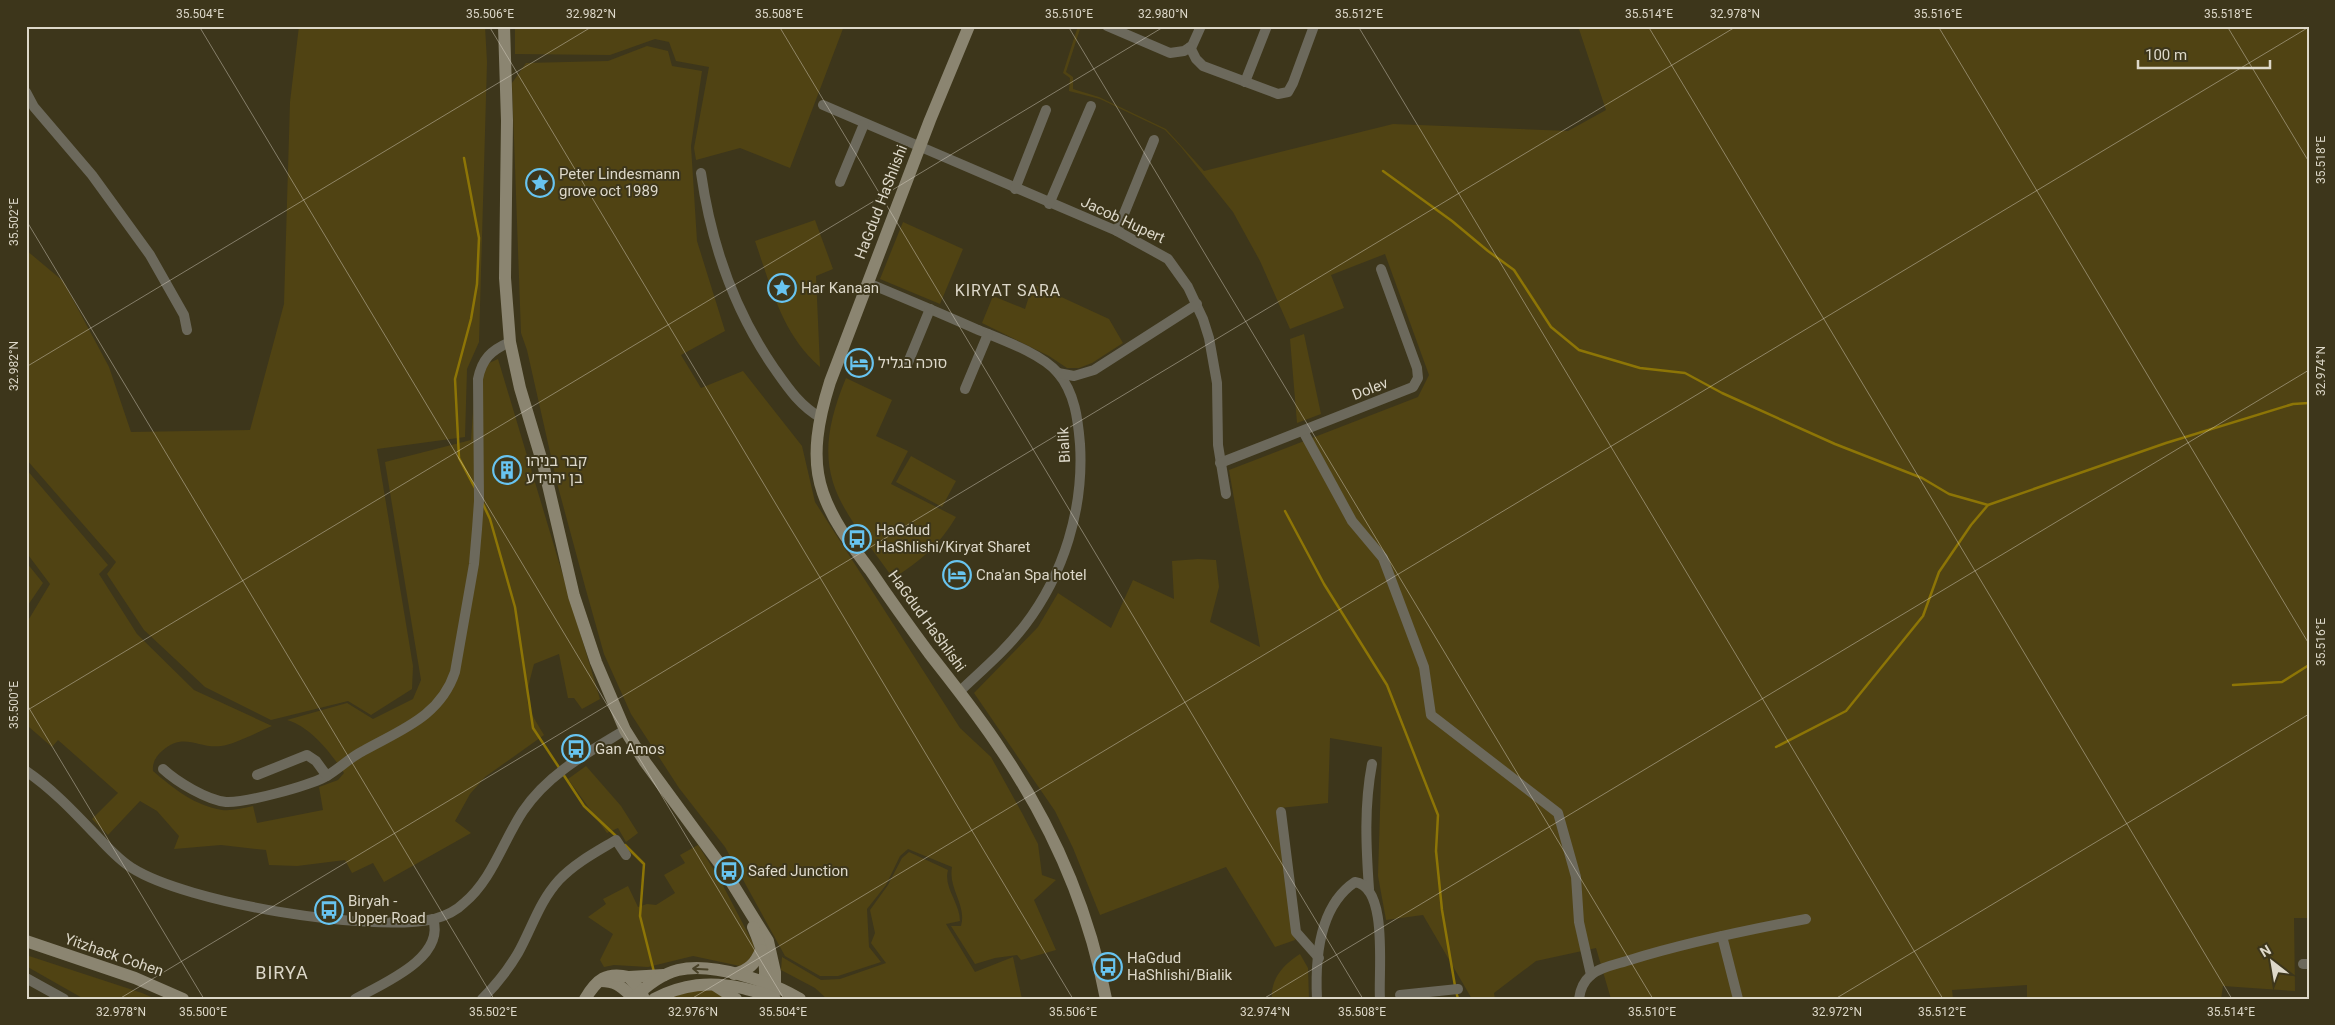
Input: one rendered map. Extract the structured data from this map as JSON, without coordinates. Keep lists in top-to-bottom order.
{
  "streets": {
    "main road": ["HaGdud HaShlishi", "Yitzhack Cohen"],
    "street": ["Jacob Hupert", "Dolev", "Bialik"]
  },
  "crossings": [
    ["HaGdud HaShlishi", "Jacob Hupert"],
    ["HaGdud HaShlishi", "Bialik"],
    ["Jacob Hupert", "Dolev"]
  ],
  "districts": ["KIRYAT SARA", "BIRYA"],
  "places": {
    "place": ["Peter Lindesmann grove oct 1989", "Har Kanaan"],
    "hotel": ["סוכה בגליל", "Cna'an Spa hotel"],
    "building": ["קבר בניהו בן יהוידע"],
    "bus stop": [
      "HaGdud HaShlishi/Kiryat Sharet",
      "Gan Amos",
      "Safed Junction",
      "Biryah - Upper Road",
      "HaGdud HaShlishi/Bialik"
    ]
  },
  "scale_bar": "100 m",
  "north": "top left",
  "coordinates": [
    "35.504°E",
    "35.506°E",
    "32.982°N",
    "35.508°E",
    "35.510°E",
    "32.980°N",
    "35.512°E",
    "35.514°E",
    "32.978°N",
    "35.516°E",
    "35.518°E",
    "35.502°E",
    "32.974°N",
    "35.500°E",
    "32.976°N",
    "32.972°N"
  ]
}
